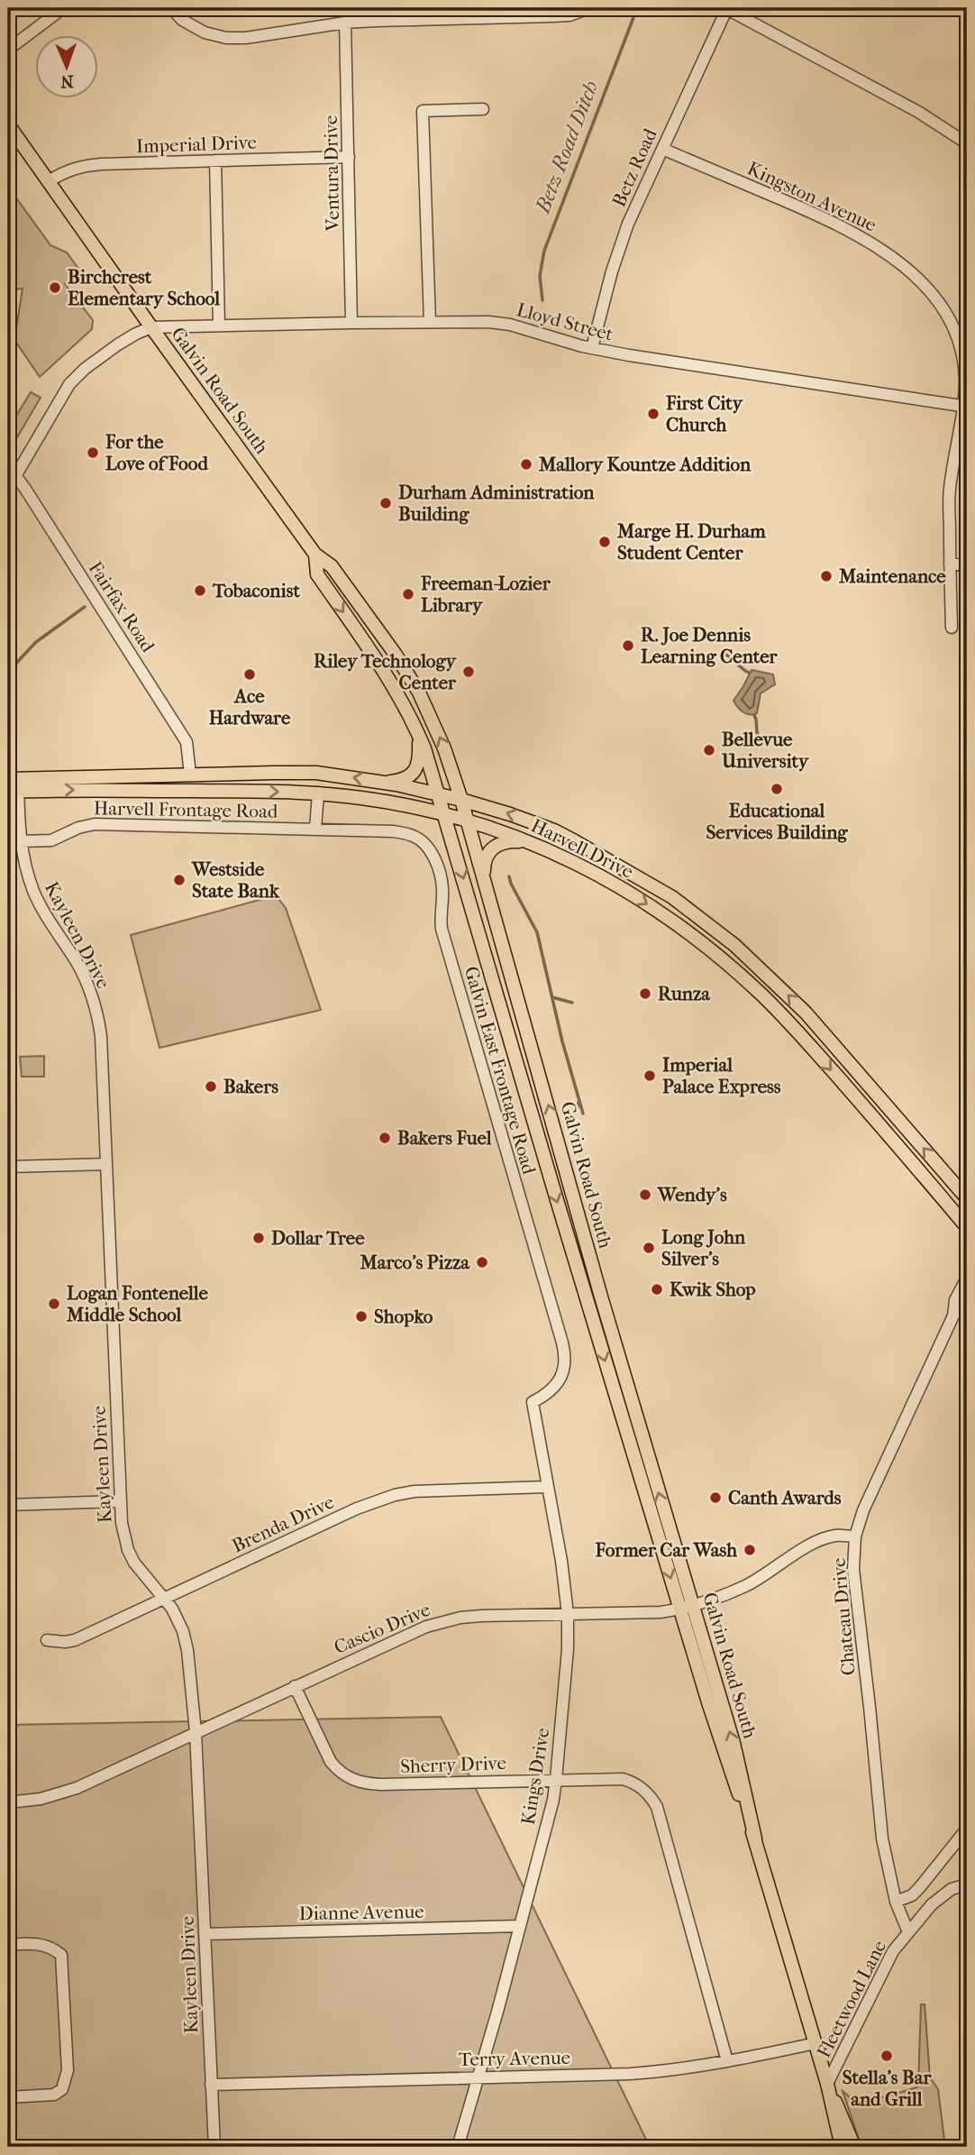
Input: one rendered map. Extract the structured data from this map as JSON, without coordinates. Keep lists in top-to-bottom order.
{
  "streets": {
    "main road": ["Galvin Road South", "Harvell Drive"],
    "street": [
      "Imperial Drive",
      "Betz Road",
      "Ventura Drive",
      "Kingston Avenue",
      "Lloyd Street",
      "Fairfax Road",
      "Harvell Frontage Road",
      "Kayleen Drive",
      "Galvin East Frontage Road",
      "Brenda Drive",
      "Chateau Drive",
      "Cascio Drive",
      "Sherry Drive",
      "Kings Drive",
      "Dianne Avenue",
      "Fleetwood Lane",
      "Terry Avenue"
    ]
  },
  "crossings": [
    ["Imperial Drive", "Ventura Drive"],
    ["Imperial Drive", "Galvin Road South"],
    ["Betz Road", "Kingston Avenue"],
    ["Betz Road", "Lloyd Street"],
    ["Ventura Drive", "Lloyd Street"],
    ["Kingston Avenue", "Lloyd Street"],
    ["Lloyd Street", "Galvin Road South"],
    ["Galvin Road South", "Harvell Drive"],
    ["Galvin Road South", "Cascio Drive"],
    ["Galvin Road South", "Fleetwood Lane"],
    ["Galvin Road South", "Terry Avenue"],
    ["Fairfax Road", "Harvell Drive"],
    ["Harvell Frontage Road", "Kayleen Drive"],
    ["Harvell Frontage Road", "Galvin East Frontage Road"],
    ["Harvell Drive", "Kayleen Drive"],
    ["Kayleen Drive", "Brenda Drive"],
    ["Kayleen Drive", "Cascio Drive"],
    ["Kayleen Drive", "Dianne Avenue"],
    ["Kayleen Drive", "Terry Avenue"],
    ["Galvin East Frontage Road", "Kings Drive"],
    ["Brenda Drive", "Kings Drive"],
    ["Chateau Drive", "Cascio Drive"],
    ["Chateau Drive", "Fleetwood Lane"],
    ["Cascio Drive", "Sherry Drive"],
    ["Cascio Drive", "Kings Drive"],
    ["Sherry Drive", "Kings Drive"],
    ["Sherry Drive", "Terry Avenue"],
    ["Kings Drive", "Dianne Avenue"],
    ["Kings Drive", "Terry Avenue"]
  ],
  "water": ["Betz Road Ditch"],
  "places": [
    "Birchcrest Elementary School",
    "First City Church",
    "For the Love of Food",
    "Mallory Kountze Addition",
    "Durham Administration Building",
    "Marge H. Durham Student Center",
    "Maintenance",
    "Tobaconist",
    "Freeman-Lozier Library",
    "R. Joe Dennis Learning Center",
    "Riley Technology Center",
    "Ace Hardware",
    "Bellevue University",
    "Educational Services Building",
    "Westside State Bank",
    "Runza",
    "Imperial Palace Express",
    "Bakers",
    "Bakers Fuel",
    "Wendy's",
    "Dollar Tree",
    "Long John Silver's",
    "Marco's Pizza",
    "Kwik Shop",
    "Logan Fontenelle Middle School",
    "Shopko",
    "Canth Awards",
    "Former Car Wash",
    "Stella's Bar and Grill"
  ],
  "north": "bottom"
}
